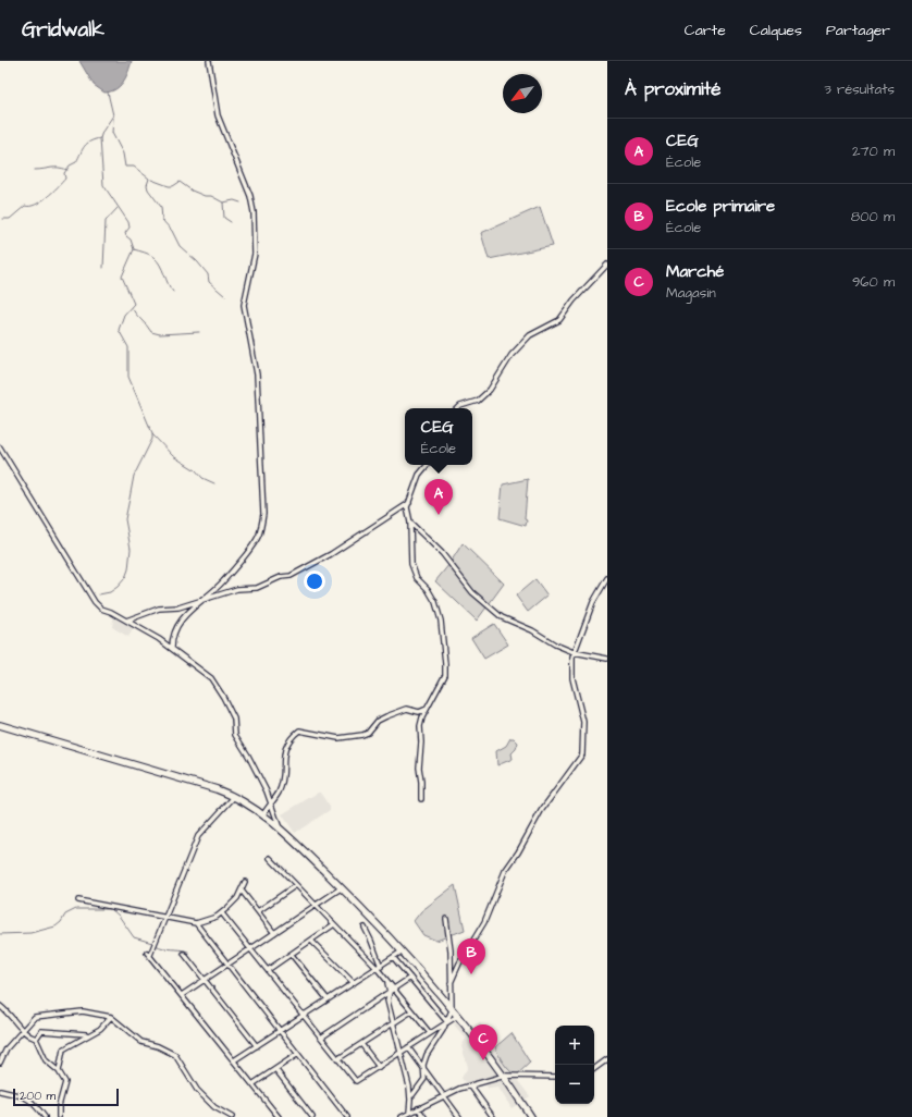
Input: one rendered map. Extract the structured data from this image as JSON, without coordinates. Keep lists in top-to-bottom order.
{
  "scale_bar": "200 m",
  "north": "bottom left",
  "page": {
    "header": "Gridwalk",
    "nav": ["Carte", "Calques", "Partager"],
    "heading": ["À proximité", "3 résultats"],
    "list": [
      {
        "mark": "A",
        "name": "CEG",
        "note": "École",
        "value": "270 m"
      },
      {
        "mark": "B",
        "name": "Ecole primaire",
        "note": "École",
        "value": "800 m"
      },
      {
        "mark": "C",
        "name": "Marché",
        "note": "Magasin",
        "value": "960 m"
      }
    ],
    "popup": ["CEG", "École"],
    "pins": ["A", "B", "C"],
    "map_buttons": ["+", "−"],
    "scale": "200 m"
  }
}
